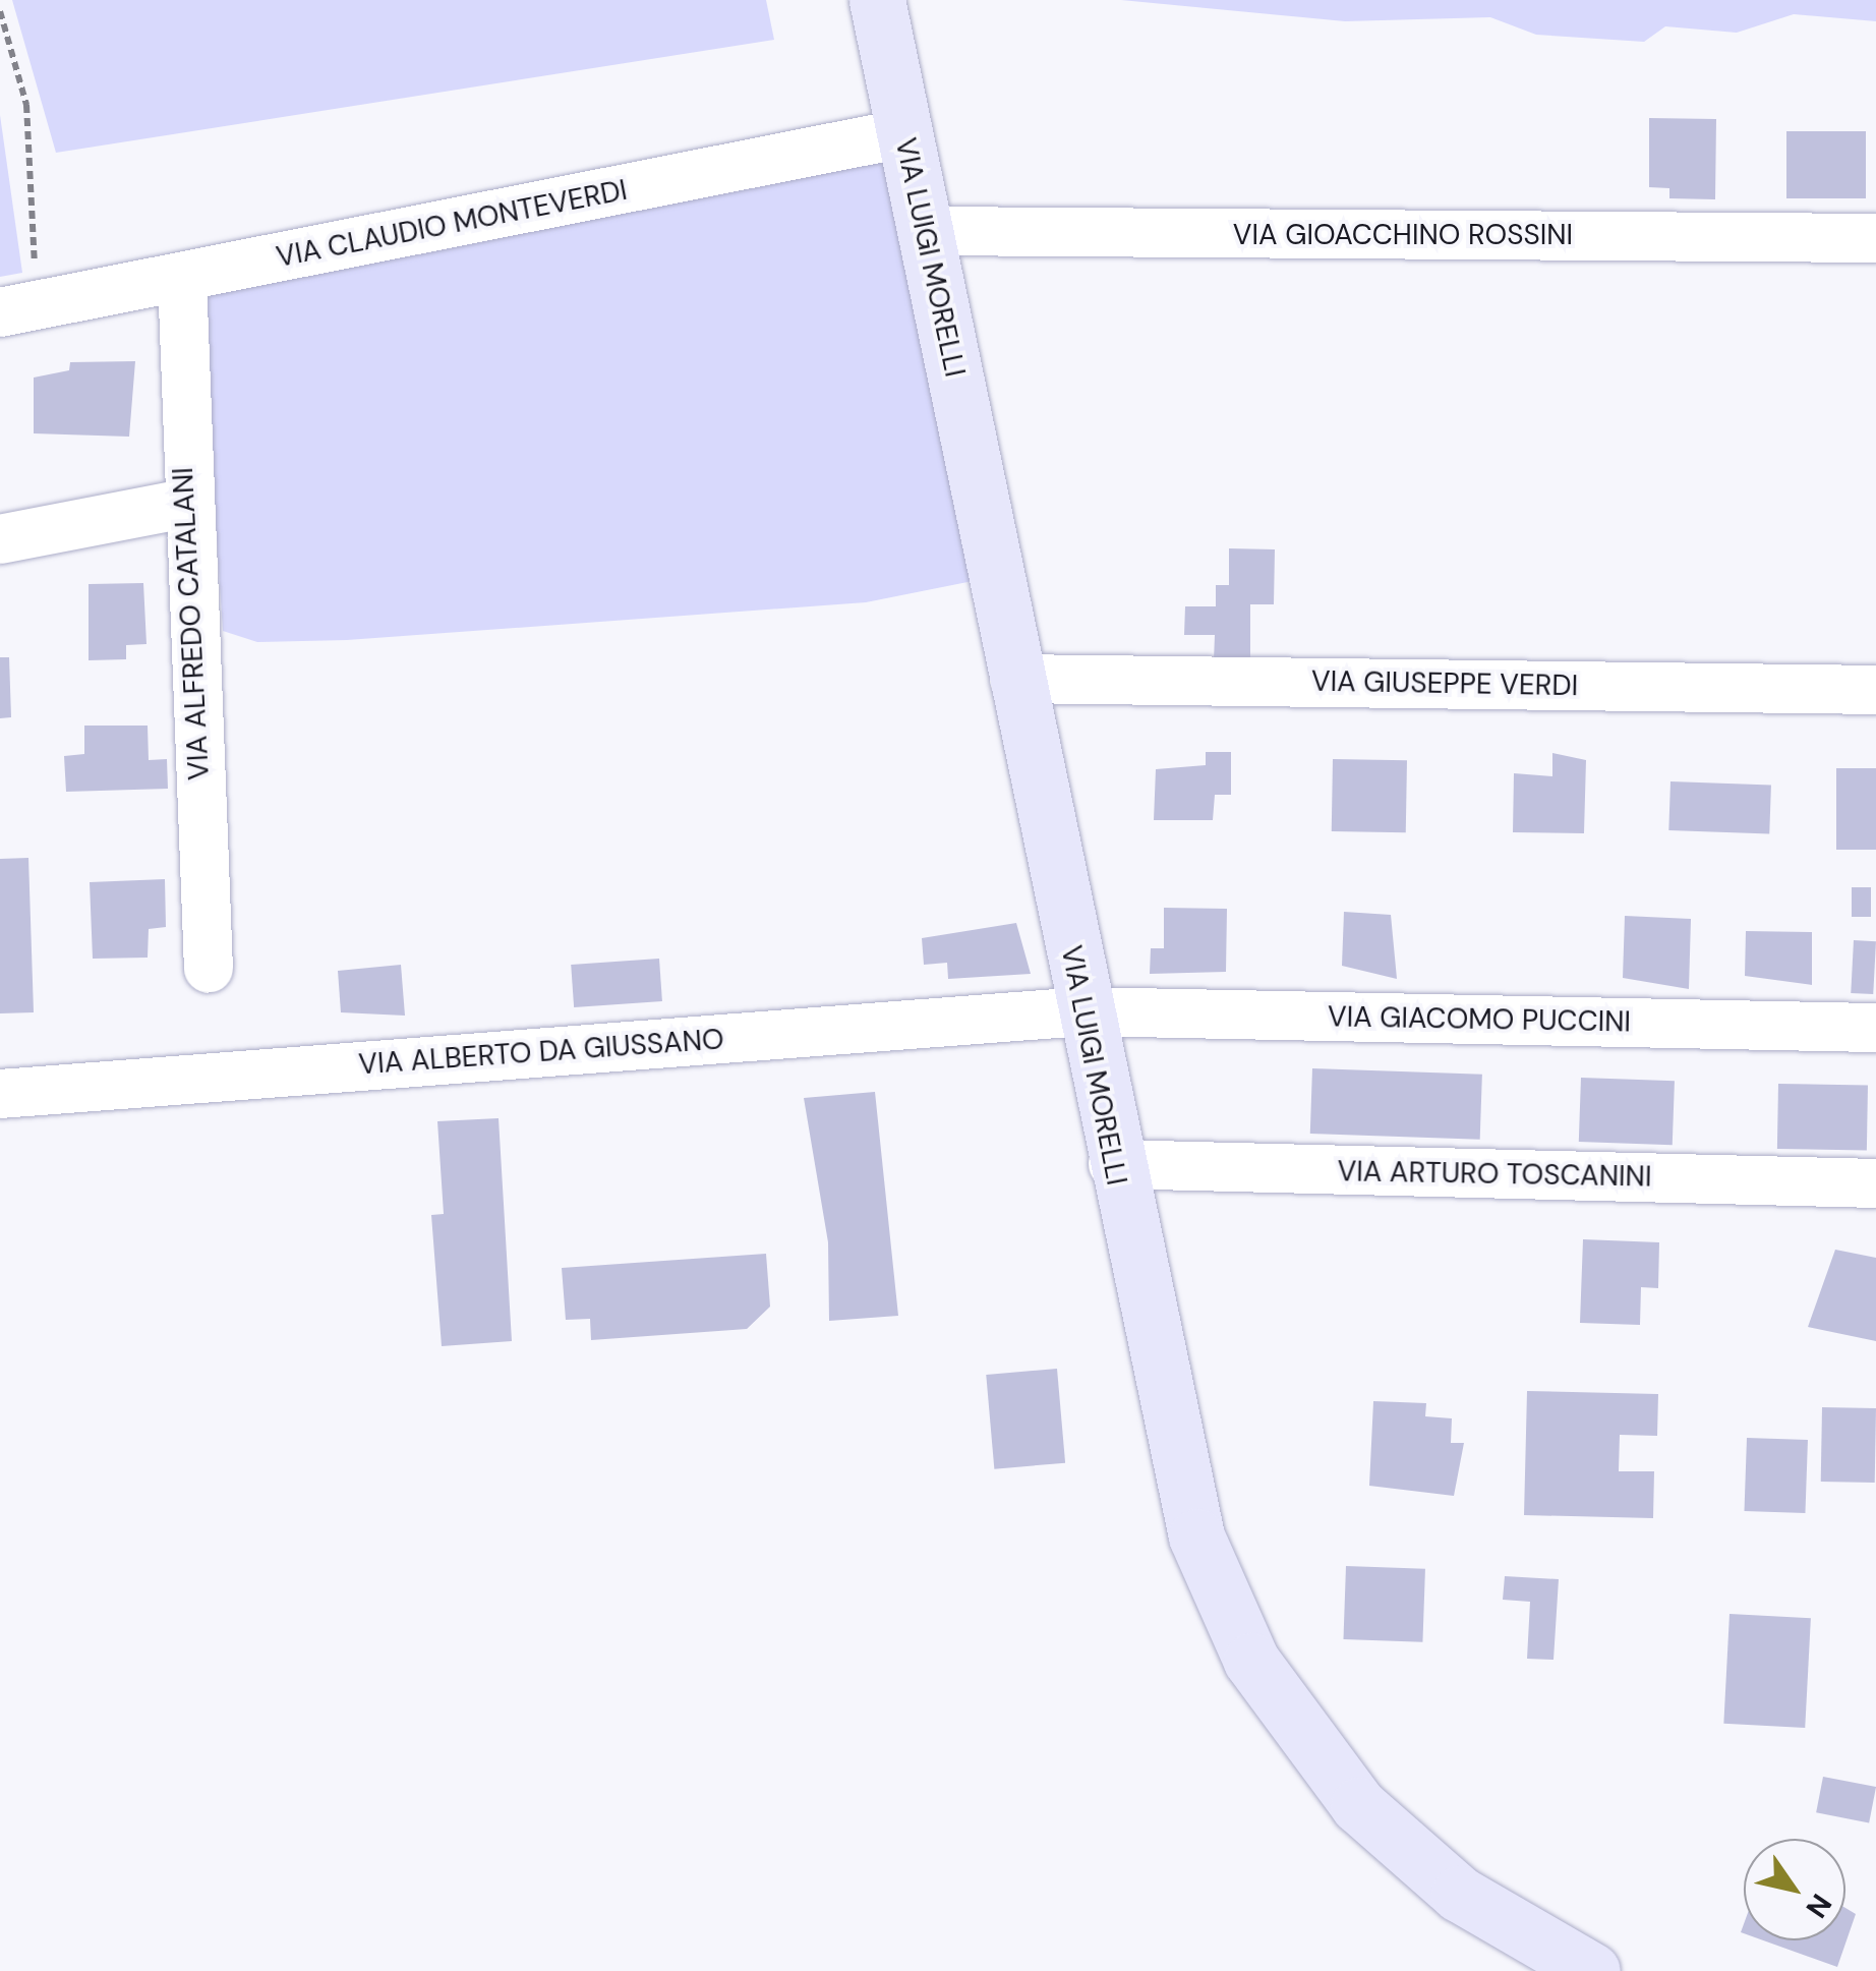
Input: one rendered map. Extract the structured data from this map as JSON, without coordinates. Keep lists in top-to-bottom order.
{
  "streets": {
    "main road": ["VIA LUIGI MORELLI"],
    "street": [
      "VIA CLAUDIO MONTEVERDI",
      "VIA GIOACCHINO ROSSINI",
      "VIA ALFREDO CATALANI",
      "VIA GIUSEPPE VERDI",
      "VIA GIACOMO PUCCINI",
      "VIA ALBERTO DA GIUSSANO",
      "VIA ARTURO TOSCANINI"
    ]
  },
  "crossings": [
    ["VIA CLAUDIO MONTEVERDI", "VIA LUIGI MORELLI"],
    ["VIA CLAUDIO MONTEVERDI", "VIA ALFREDO CATALANI"],
    ["VIA GIOACCHINO ROSSINI", "VIA LUIGI MORELLI"],
    ["VIA LUIGI MORELLI", "VIA GIUSEPPE VERDI"],
    ["VIA LUIGI MORELLI", "VIA GIACOMO PUCCINI"],
    ["VIA LUIGI MORELLI", "VIA ALBERTO DA GIUSSANO"],
    ["VIA LUIGI MORELLI", "VIA ARTURO TOSCANINI"],
    ["VIA GIACOMO PUCCINI", "VIA ALBERTO DA GIUSSANO"]
  ],
  "north": "bottom right"
}
